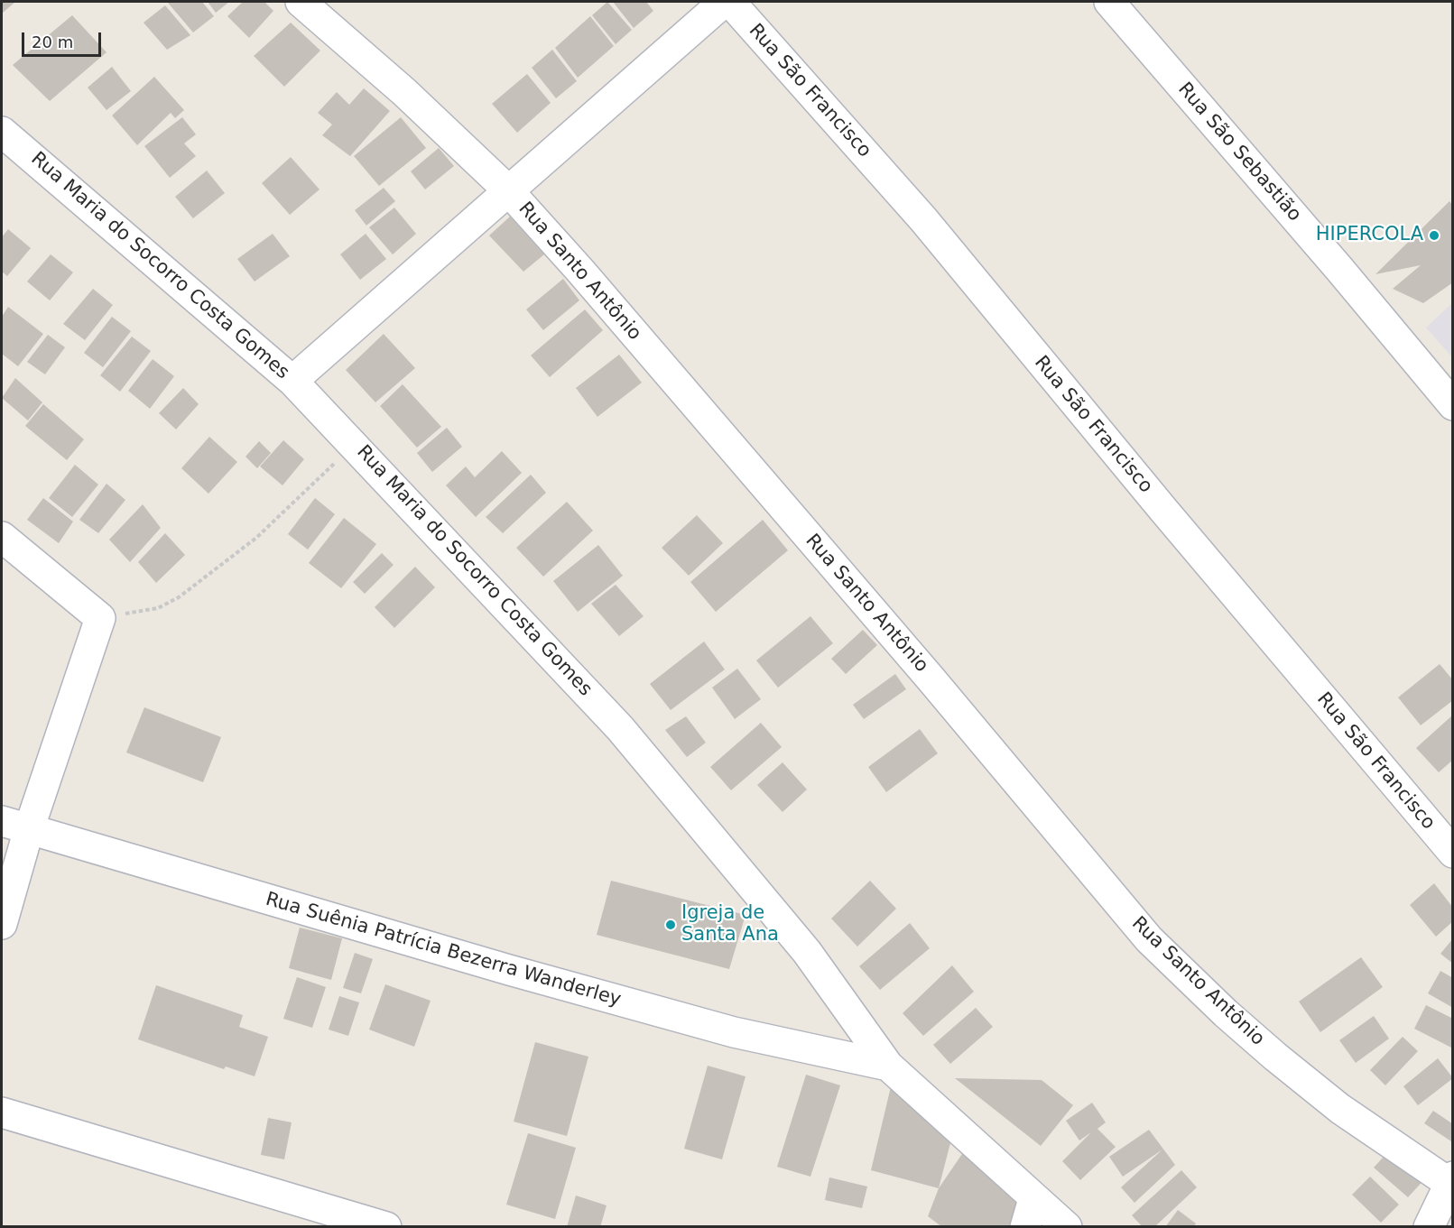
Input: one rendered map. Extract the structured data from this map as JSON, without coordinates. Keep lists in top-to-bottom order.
{
  "streets": {
    "street": [
      "Rua São Francisco",
      "Rua São Sebastião",
      "Rua Maria do Socorro Costa Gomes",
      "Rua Santo Antônio",
      "Rua Suênia Patrícia Bezerra Wanderley"
    ]
  },
  "crossings": [
    ["Rua Maria do Socorro Costa Gomes", "Rua Suênia Patrícia Bezerra Wanderley"]
  ],
  "places": ["HIPERCOLA", "Igreja de Santa Ana"],
  "scale_bar": "20 m"
}
